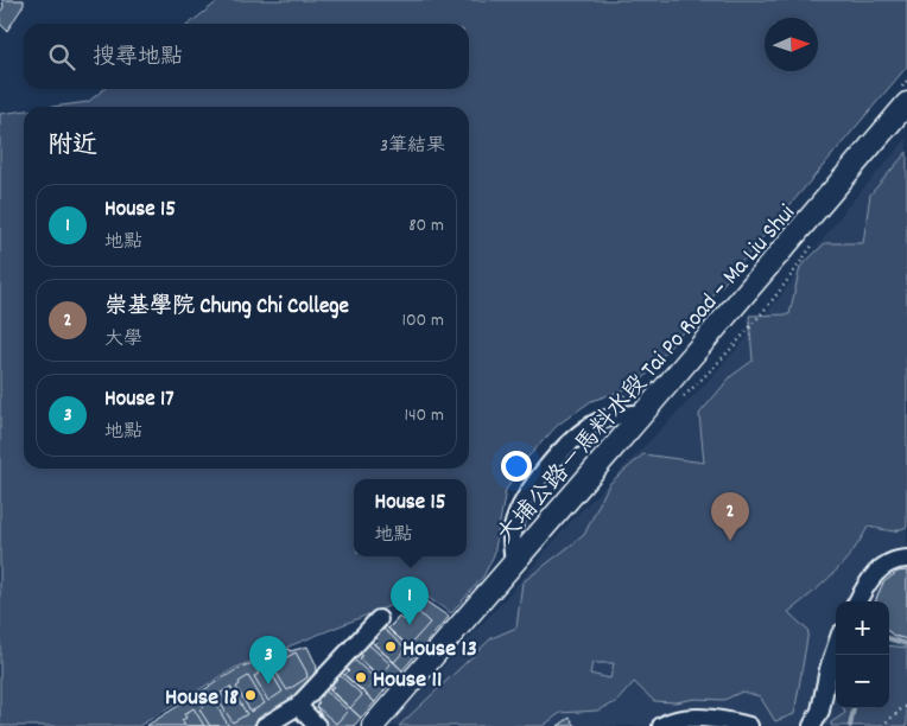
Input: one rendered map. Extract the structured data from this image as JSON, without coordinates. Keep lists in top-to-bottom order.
{
  "streets": {
    "main road": ["大埔公路－馬料水段 Tai Po Road – Ma Liu Shui"]
  },
  "places": ["House 13", "House 11", "House 18"],
  "north": "right",
  "page": {
    "search": "搜尋地點",
    "heading": ["附近", "3筆結果"],
    "list": [
      {
        "mark": "1",
        "name": "House 15",
        "note": "地點",
        "value": "80 m"
      },
      {
        "mark": "2",
        "name": "崇基學院 Chung Chi College",
        "note": "大學",
        "value": "100 m"
      },
      {
        "mark": "3",
        "name": "House 17",
        "note": "地點",
        "value": "140 m"
      }
    ],
    "popup": ["House 15", "地點"],
    "pins": ["2", "1", "3"],
    "map_buttons": ["+", "−"]
  }
}
